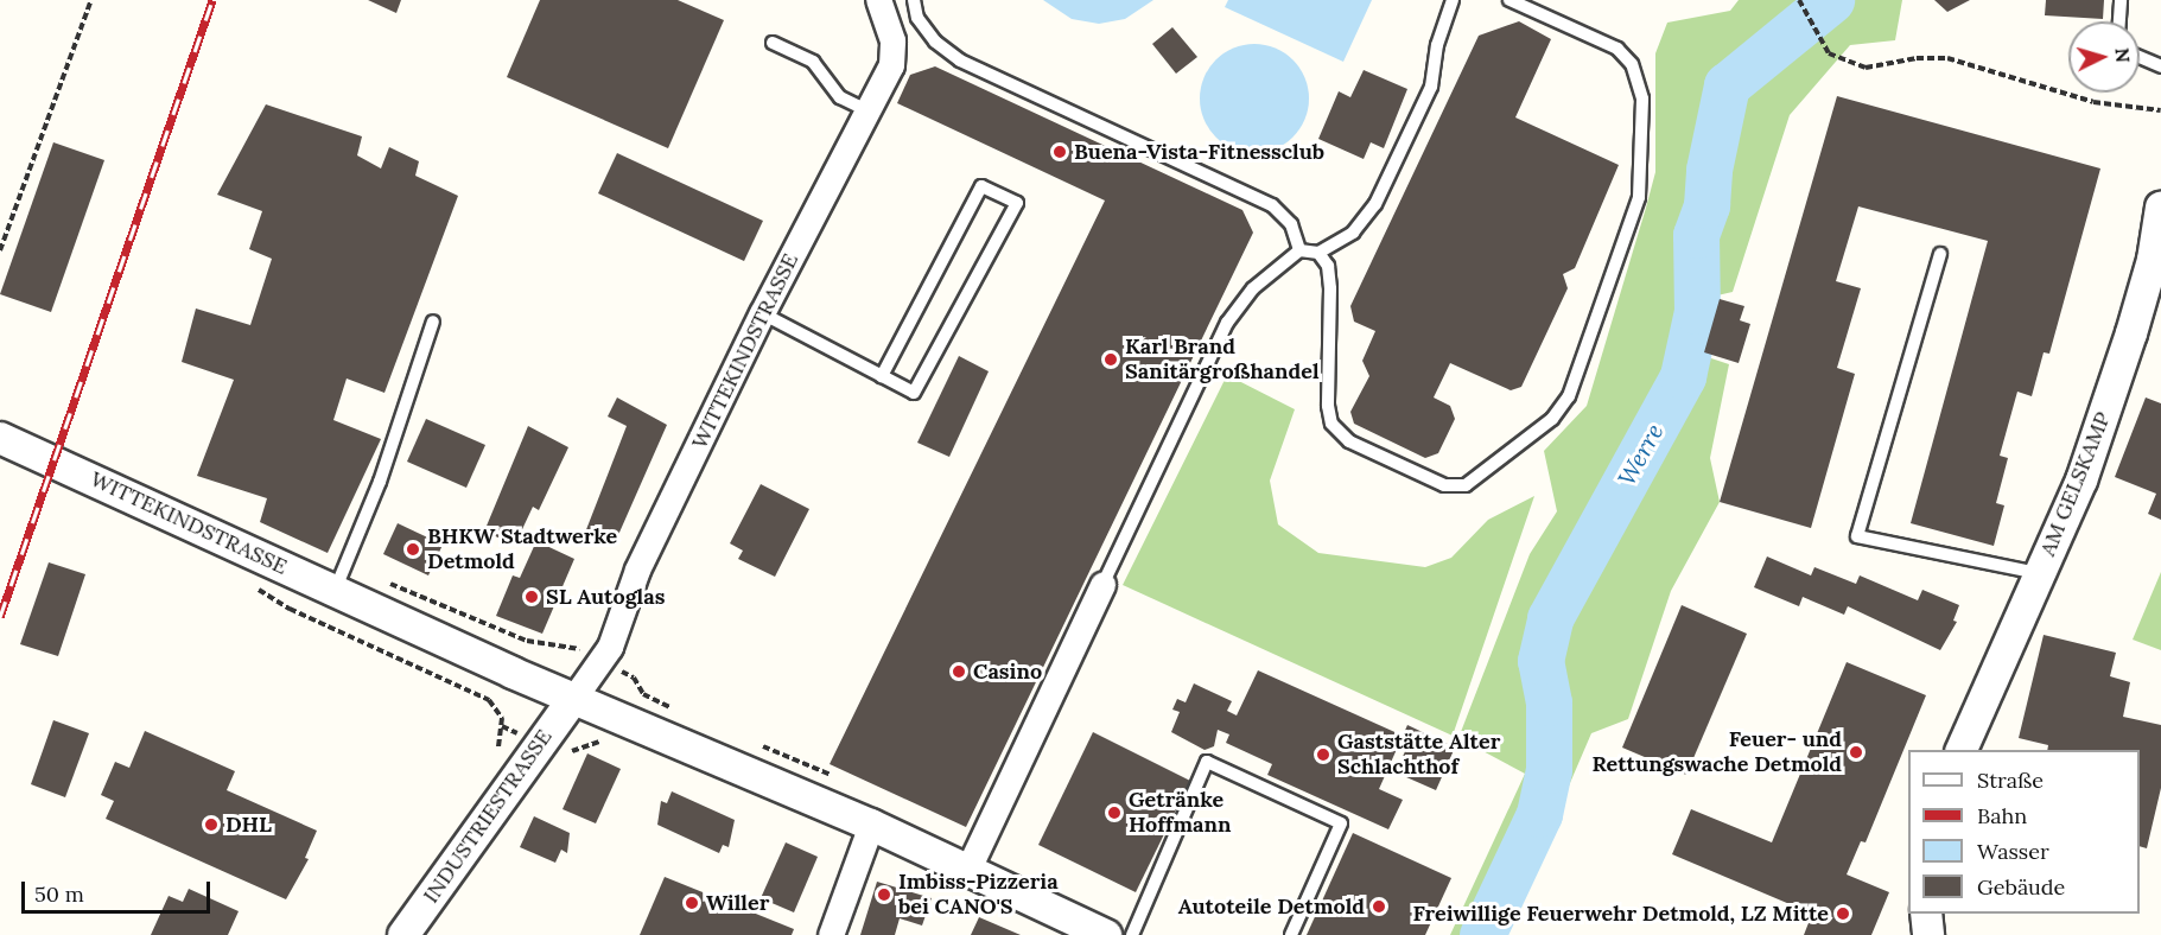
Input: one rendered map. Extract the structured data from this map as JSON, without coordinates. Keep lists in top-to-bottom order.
{
  "streets": {
    "street": ["WITTEKINDSTRASSE", "AM GELSKAMP", "INDUSTRIESTRASSE"]
  },
  "crossings": [
    ["WITTEKINDSTRASSE", "INDUSTRIESTRASSE"]
  ],
  "water": ["Werre"],
  "places": [
    "Buena-Vista-Fitnessclub",
    "Karl Brand Sanitärgroßhandel",
    "BHKW Stadtwerke Detmold",
    "SL Autoglas",
    "Casino",
    "Feuer- und Rettungswache Detmold",
    "Gaststätte Alter Schlachthof",
    "Getränke Hoffmann",
    "DHL",
    "Imbiss-Pizzeria bei CANO'S",
    "Willer",
    "Autoteile Detmold",
    "Freiwillige Feuerwehr Detmold, LZ Mitte"
  ],
  "legend": [
    "Straße",
    "Bahn",
    "Wasser",
    "Gebäude"
  ],
  "scale_bar": "50 m",
  "north": "right"
}
